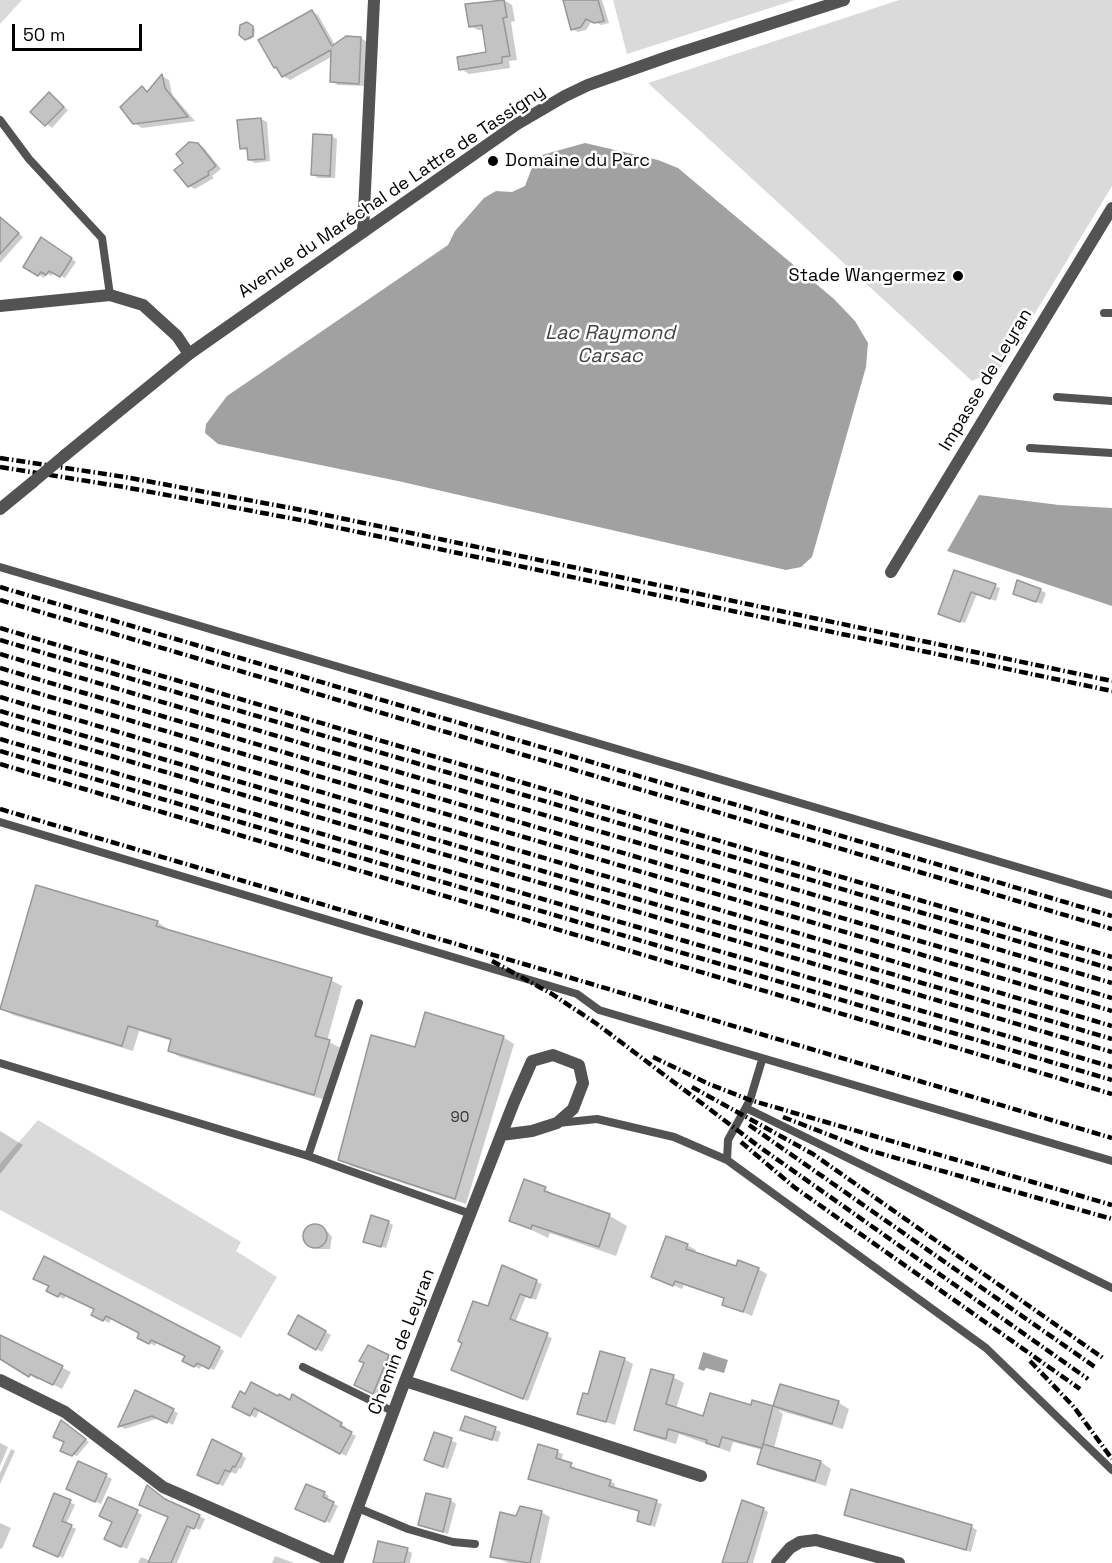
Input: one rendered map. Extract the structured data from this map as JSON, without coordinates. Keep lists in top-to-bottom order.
{
  "streets": {
    "street": ["Avenue du Maréchal de Lattre de Tassigny", "Impasse de Leyran", "Chemin de Leyran"]
  },
  "water": ["Lac Raymond Carsac"],
  "places": ["Domaine du Parc", "Stade Wangermez"],
  "house_numbers": ["90"],
  "scale_bar": "50 m"
}
